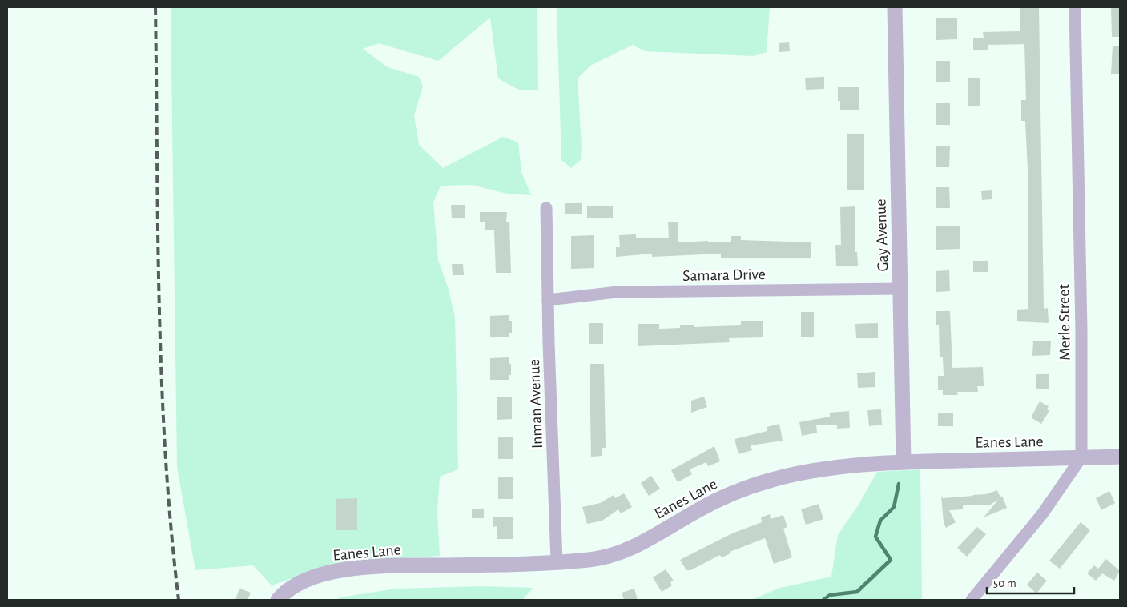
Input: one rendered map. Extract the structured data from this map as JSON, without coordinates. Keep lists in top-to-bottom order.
{
  "streets": {
    "street": [
      "Gay Avenue",
      "Samara Drive",
      "Merle Street",
      "Inman Avenue",
      "Eanes Lane"
    ]
  },
  "crossings": [
    ["Gay Avenue", "Samara Drive"],
    ["Gay Avenue", "Eanes Lane"],
    ["Samara Drive", "Inman Avenue"],
    ["Merle Street", "Eanes Lane"],
    ["Inman Avenue", "Eanes Lane"]
  ],
  "scale_bar": "50 m"
}
